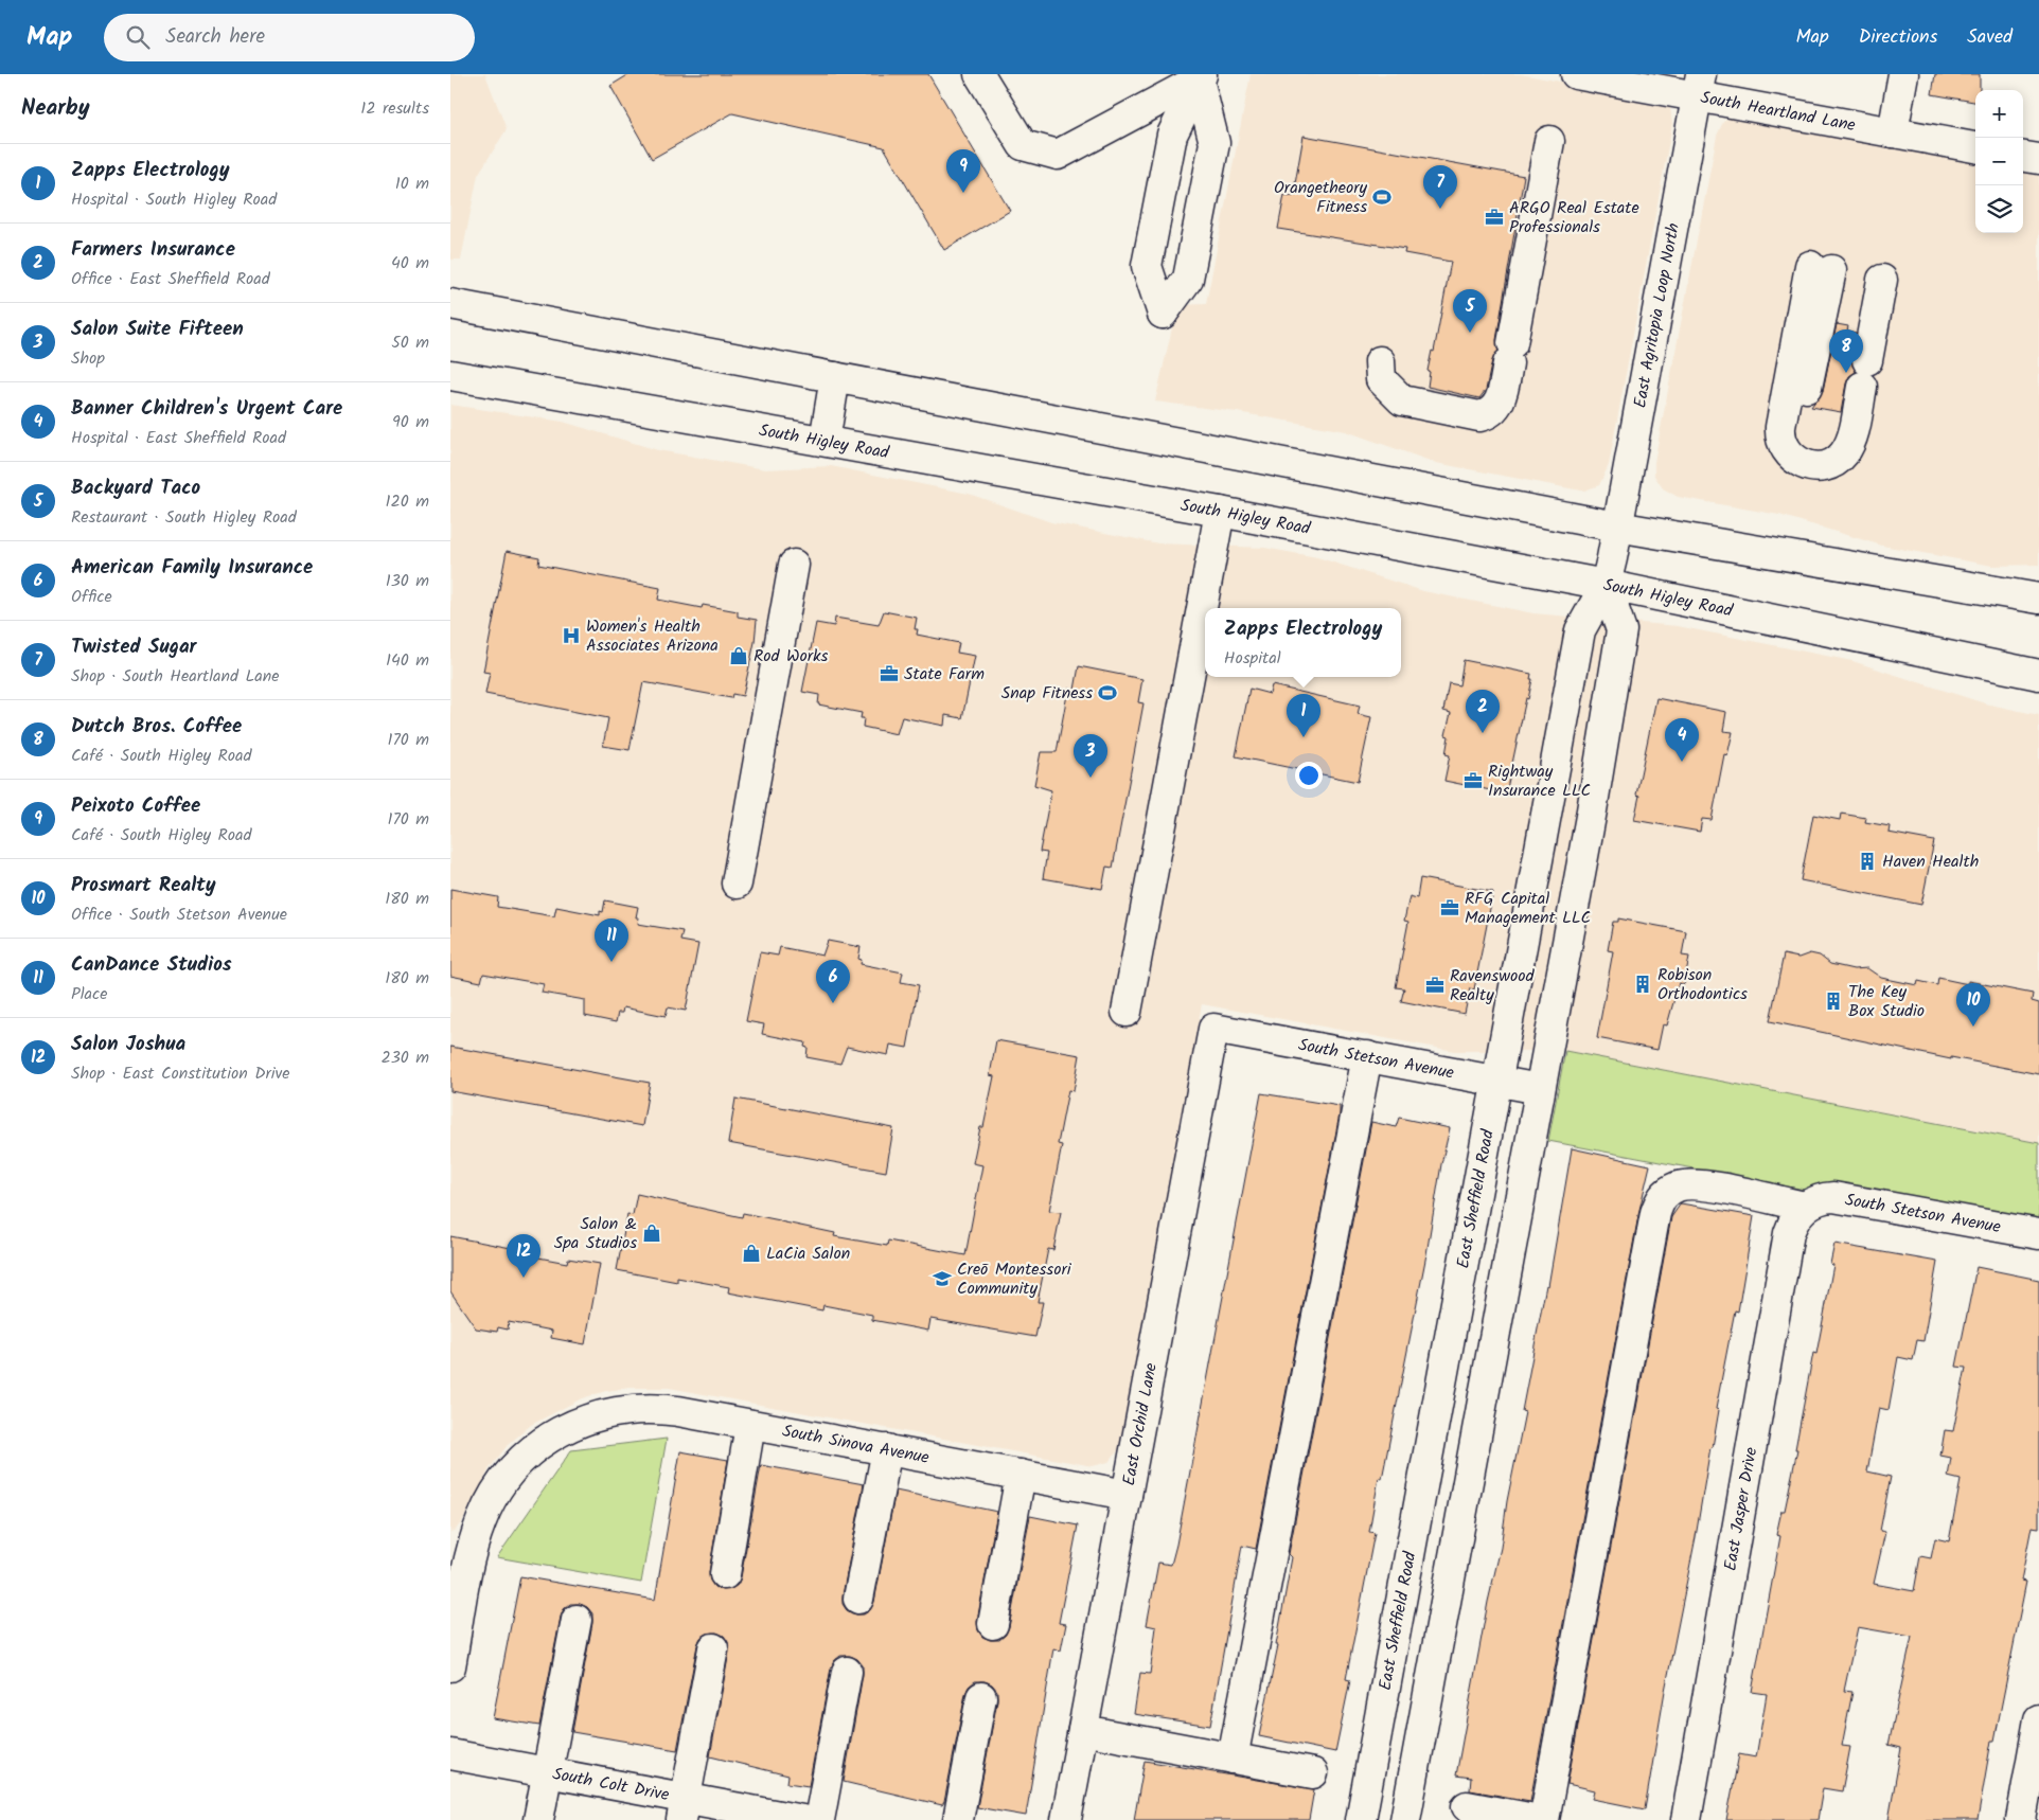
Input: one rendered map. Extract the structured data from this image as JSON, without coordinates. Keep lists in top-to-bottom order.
{
  "streets": {
    "street": [
      "South Heartland Lane",
      "East Agritopia Loop North",
      "South Higley Road",
      "South Stetson Avenue",
      "East Sheffield Road",
      "East Orchid Lane",
      "South Sinova Avenue",
      "East Jasper Drive",
      "South Colt Drive"
    ]
  },
  "crossings": [
    ["South Heartland Lane", "East Agritopia Loop North"],
    ["East Agritopia Loop North", "South Higley Road"],
    ["East Agritopia Loop North", "East Sheffield Road"],
    ["South Higley Road", "East Sheffield Road"],
    ["South Stetson Avenue", "East Sheffield Road"],
    ["South Stetson Avenue", "East Orchid Lane"],
    ["South Stetson Avenue", "East Jasper Drive"],
    ["East Orchid Lane", "South Sinova Avenue"]
  ],
  "places": {
    "sports": ["Orangetheory Fitness", "Snap Fitness"],
    "office": [
      "ARGO Real Estate Professionals",
      "State Farm",
      "Rightway Insurance LLC",
      "RFG Capital Management LLC",
      "Ravenswood Realty"
    ],
    "hospital": ["Women's Health Associates Arizona"],
    "shop": ["Rod Works", "Salon & Spa Studios", "LaCia Salon"],
    "building": ["Haven Health", "Robison Orthodontics", "The Key Box Studio"],
    "school or university": ["Creō Montessori Community"]
  },
  "page": {
    "header": "Map",
    "search": "Search here",
    "nav": ["Map", "Directions", "Saved"],
    "heading": ["Nearby", "12 results"],
    "map_buttons": ["+", "−"],
    "list": [
      {
        "mark": "1",
        "name": "Zapps Electrology",
        "note": "Hospital · South Higley Road",
        "value": "10 m"
      },
      {
        "mark": "2",
        "name": "Farmers Insurance",
        "note": "Office · East Sheffield Road",
        "value": "40 m"
      },
      {
        "mark": "3",
        "name": "Salon Suite Fifteen",
        "note": "Shop",
        "value": "50 m"
      },
      {
        "mark": "4",
        "name": "Banner Children's Urgent Care",
        "note": "Hospital · East Sheffield Road",
        "value": "90 m"
      },
      {
        "mark": "5",
        "name": "Backyard Taco",
        "note": "Restaurant · South Higley Road",
        "value": "120 m"
      },
      {
        "mark": "6",
        "name": "American Family Insurance",
        "note": "Office",
        "value": "130 m"
      },
      {
        "mark": "7",
        "name": "Twisted Sugar",
        "note": "Shop · South Heartland Lane",
        "value": "140 m"
      },
      {
        "mark": "8",
        "name": "Dutch Bros. Coffee",
        "note": "Café · South Higley Road",
        "value": "170 m"
      },
      {
        "mark": "9",
        "name": "Peixoto Coffee",
        "note": "Café · South Higley Road",
        "value": "170 m"
      },
      {
        "mark": "10",
        "name": "Prosmart Realty",
        "note": "Office · South Stetson Avenue",
        "value": "180 m"
      },
      {
        "mark": "11",
        "name": "CanDance Studios",
        "note": "Place",
        "value": "180 m"
      },
      {
        "mark": "12",
        "name": "Salon Joshua",
        "note": "Shop · East Constitution Drive",
        "value": "230 m"
      }
    ],
    "pins": [
      "9",
      "7",
      "5",
      "8",
      "2",
      "1",
      "4",
      "3",
      "11",
      "6",
      "10",
      "12"
    ],
    "popup": ["Zapps Electrology", "Hospital"]
  }
}
